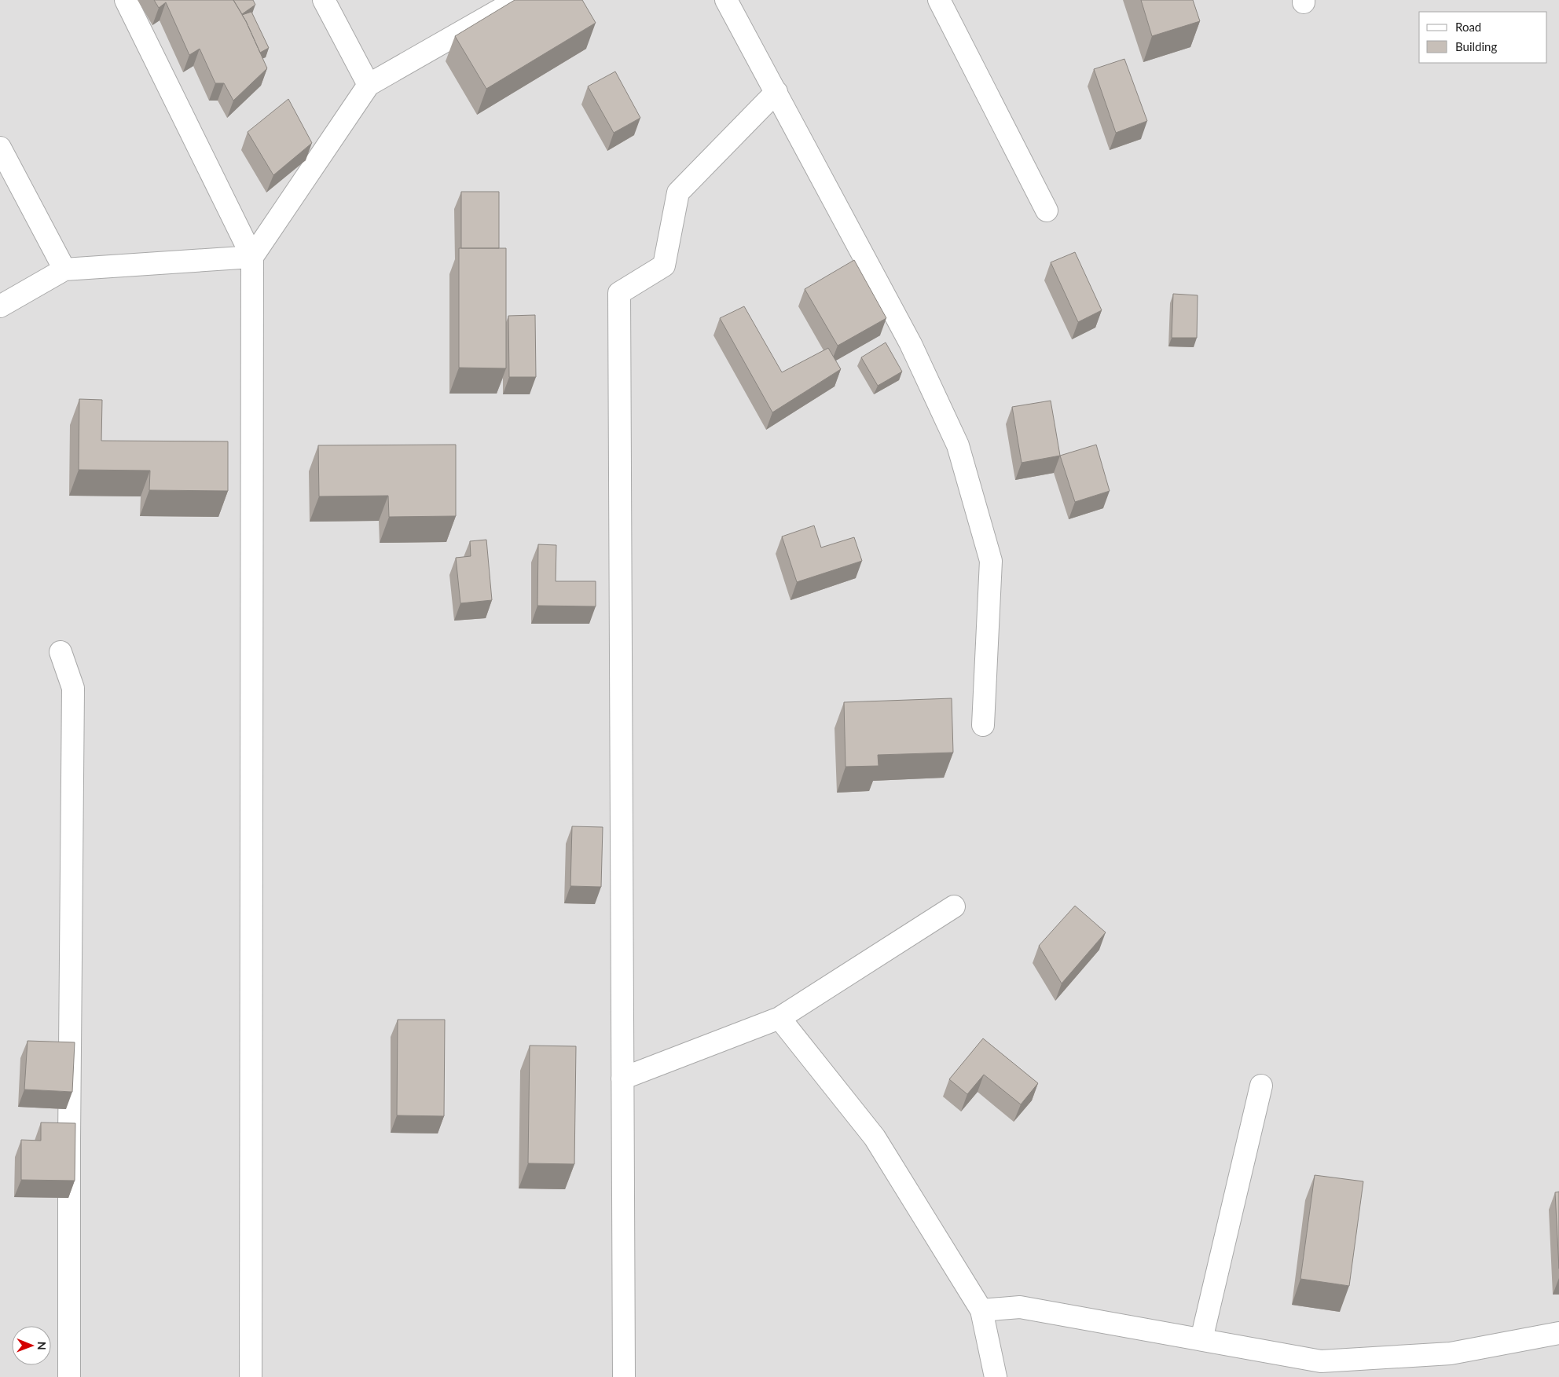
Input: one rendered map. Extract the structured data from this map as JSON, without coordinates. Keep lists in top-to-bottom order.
{
  "legend": ["Road", "Building"],
  "north": "right"
}
